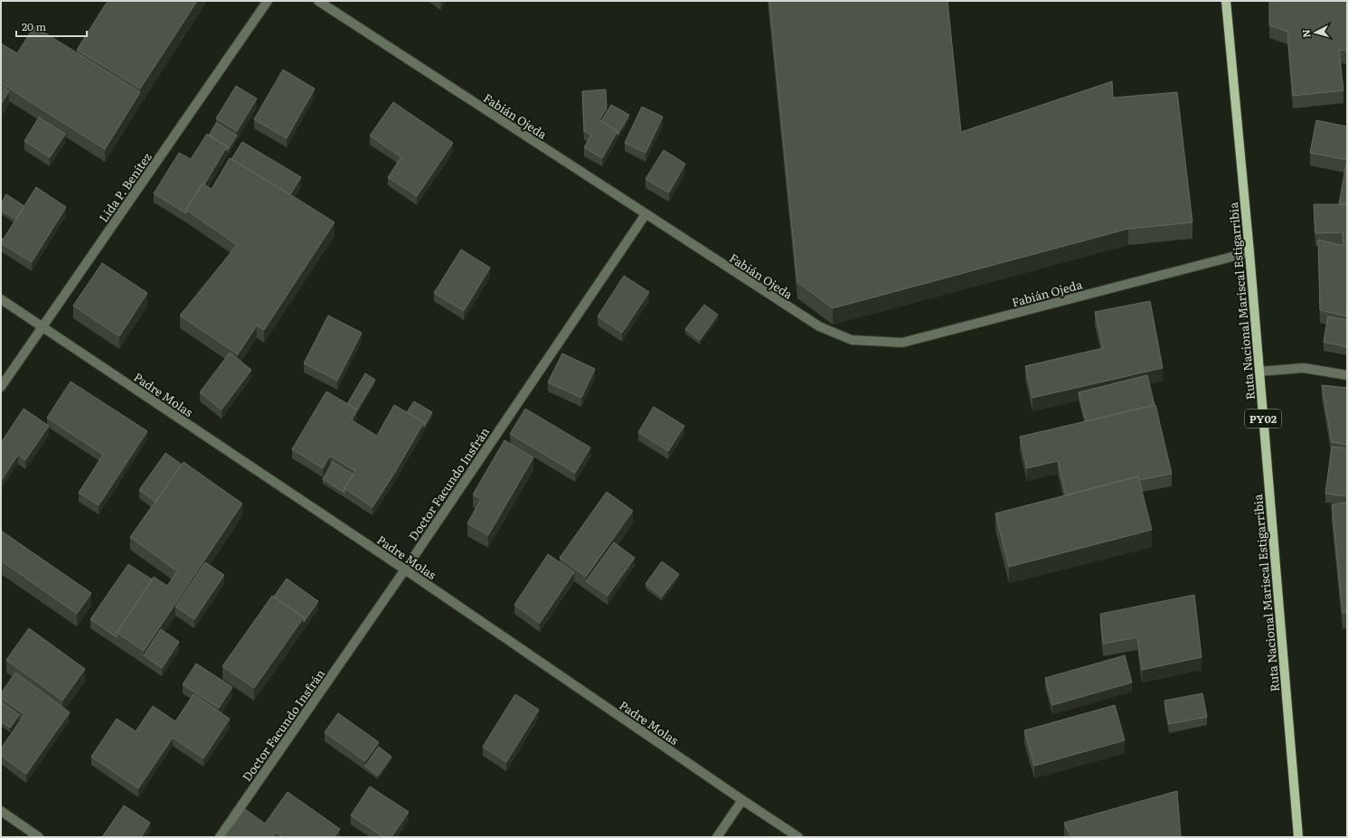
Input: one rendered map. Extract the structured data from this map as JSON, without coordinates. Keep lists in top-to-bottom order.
{
  "streets": {
    "main road": ["Ruta Nacional Mariscal Estigarribia", "PY02"],
    "street": [
      "Fabián Ojeda",
      "Lida P. Benítez",
      "Padre Molas",
      "Doctor Facundo Insfrán"
    ]
  },
  "crossings": [
    ["Fabián Ojeda", "Ruta Nacional Mariscal Estigarribia"],
    ["Fabián Ojeda", "Doctor Facundo Insfrán"],
    ["Lida P. Benítez", "Padre Molas"],
    ["Padre Molas", "Doctor Facundo Insfrán"]
  ],
  "scale_bar": "20 m",
  "north": "left"
}
